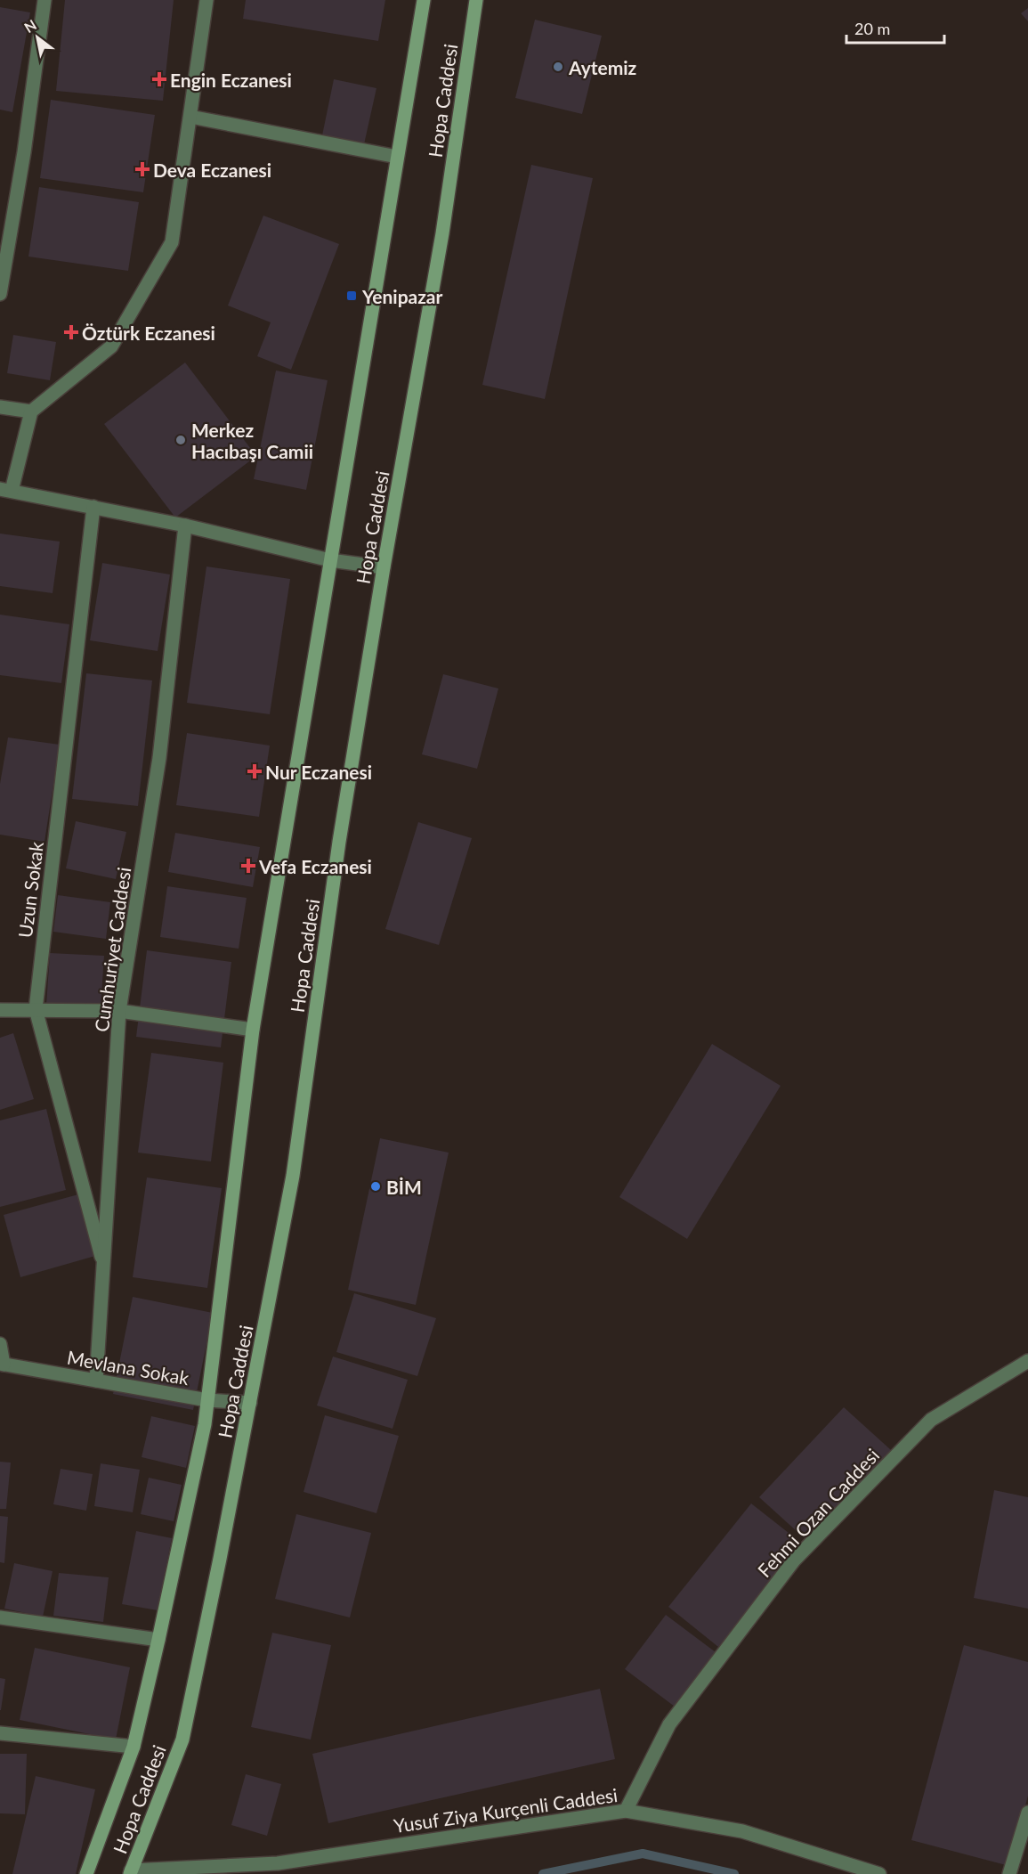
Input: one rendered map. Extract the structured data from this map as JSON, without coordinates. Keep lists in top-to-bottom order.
{
  "streets": {
    "main road": ["Hopa Caddesi"],
    "street": [
      "Uzun Sokak",
      "Cumhuriyet Caddesi",
      "Mevlana Sokak",
      "Fehmi Ozan Caddesi",
      "Yusuf Ziya Kurçenli Caddesi"
    ]
  },
  "crossings": [
    ["Hopa Caddesi", "Mevlana Sokak"],
    ["Hopa Caddesi", "Yusuf Ziya Kurçenli Caddesi"],
    ["Uzun Sokak", "Cumhuriyet Caddesi"],
    ["Cumhuriyet Caddesi", "Mevlana Sokak"],
    ["Fehmi Ozan Caddesi", "Yusuf Ziya Kurçenli Caddesi"]
  ],
  "places": {
    "other": ["Aytemiz", "Merkez Hacıbaşı Camii", "BİM"],
    "health": [
      "Engin Eczanesi",
      "Deva Eczanesi",
      "Öztürk Eczanesi",
      "Nur Eczanesi",
      "Vefa Eczanesi"
    ],
    "transit": ["Yenipazar"]
  },
  "scale_bar": "20 m",
  "north": "top left"
}
